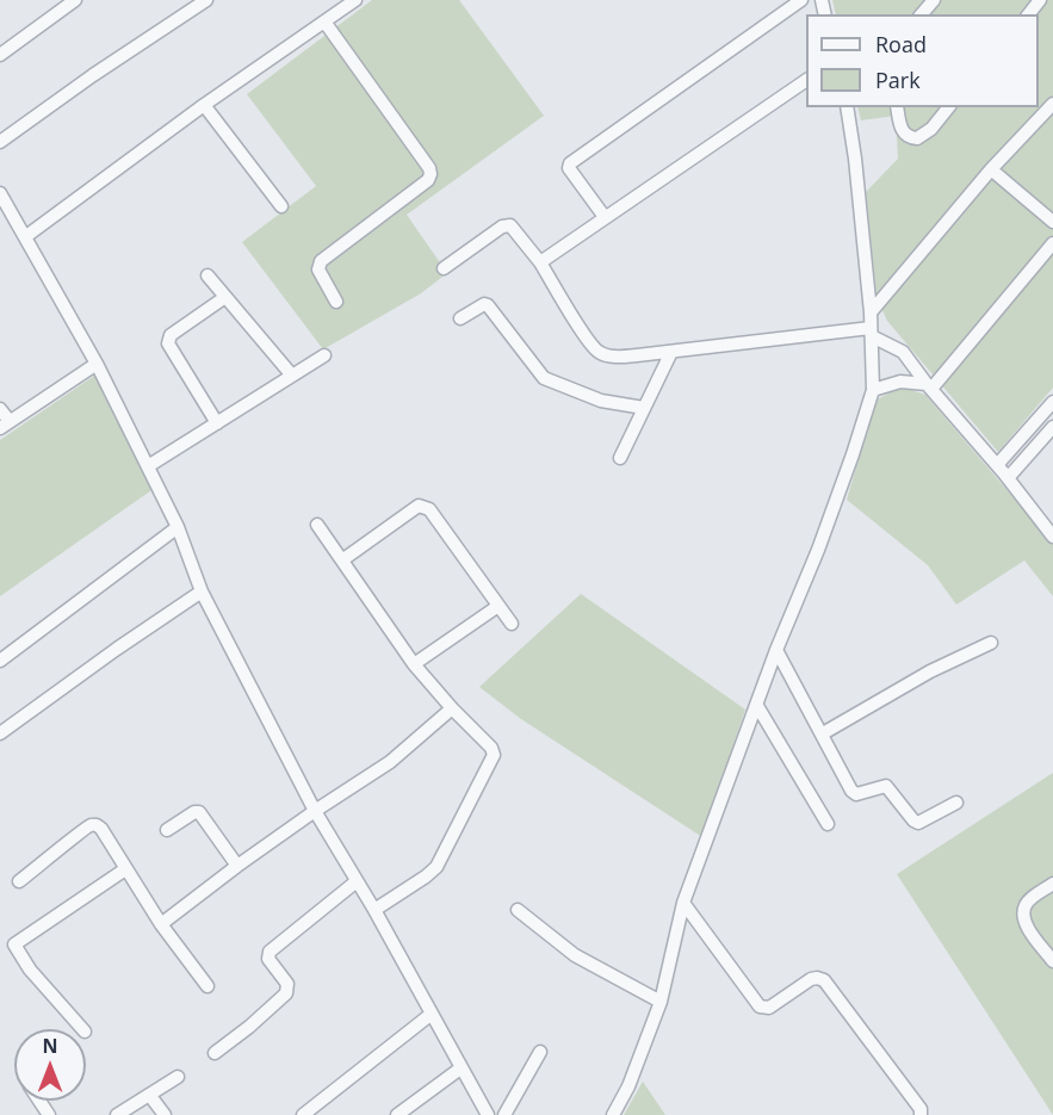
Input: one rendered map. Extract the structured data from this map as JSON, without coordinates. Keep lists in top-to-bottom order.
{
  "legend": ["Road", "Park"],
  "north": "top"
}
